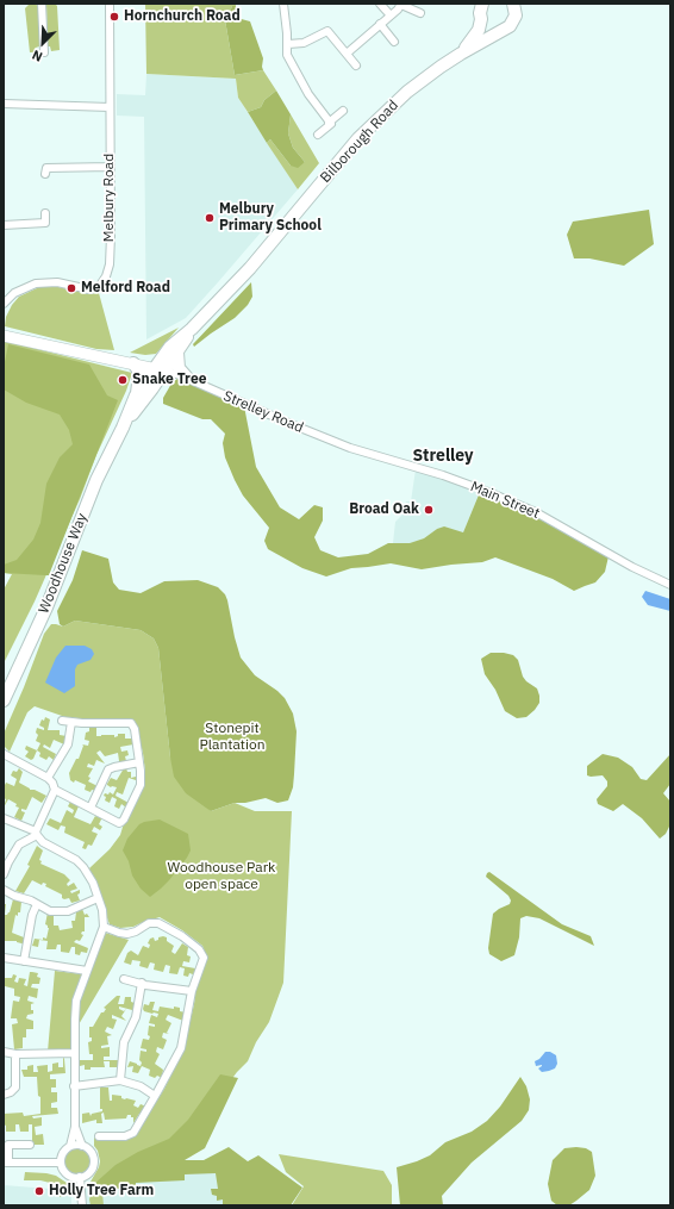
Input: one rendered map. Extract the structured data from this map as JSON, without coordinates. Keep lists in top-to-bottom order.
{
  "streets": {
    "main road": ["Bilborough Road", "Strelley Road", "Woodhouse Way"],
    "street": ["Melbury Road", "Main Street"]
  },
  "crossings": [
    ["Bilborough Road", "Strelley Road"],
    ["Bilborough Road", "Woodhouse Way"],
    ["Strelley Road", "Main Street"],
    ["Strelley Road", "Woodhouse Way"]
  ],
  "districts": ["Strelley"],
  "parks": ["Stonepit Plantation", "Woodhouse Park open space"],
  "places": [
    "Hornchurch Road",
    "Melbury Primary School",
    "Melford Road",
    "Snake Tree",
    "Broad Oak",
    "Holly Tree Farm"
  ],
  "north": "bottom left"
}
